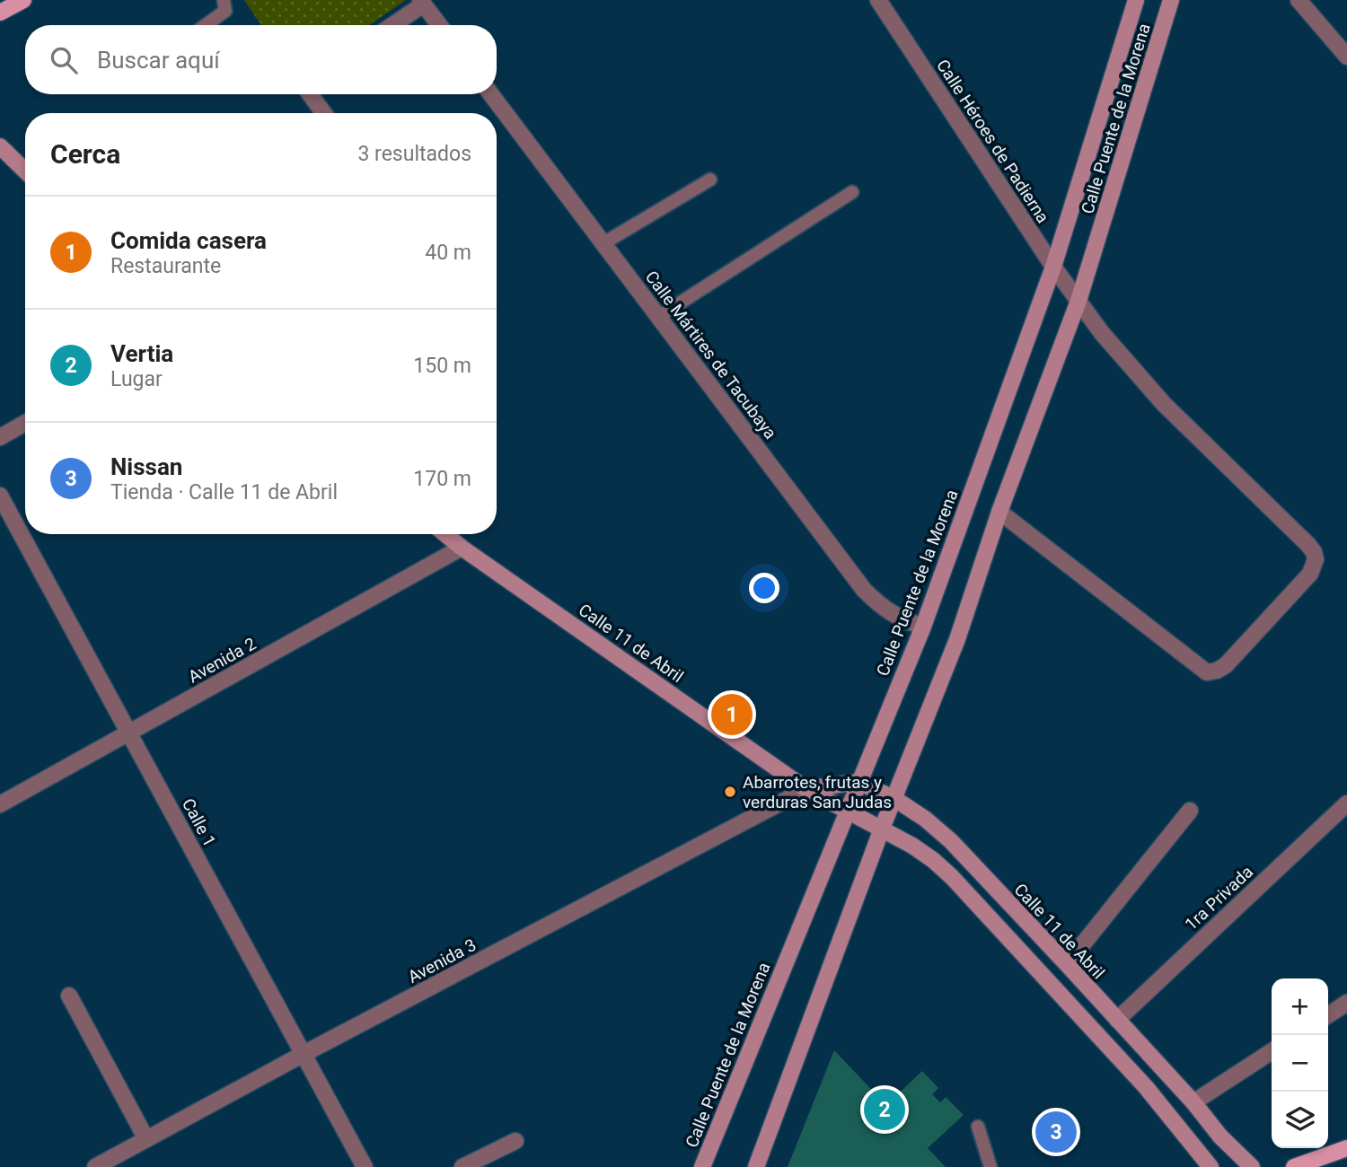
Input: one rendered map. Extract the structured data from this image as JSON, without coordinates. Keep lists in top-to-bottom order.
{
  "streets": {
    "main road": ["Calle Puente de la Morena", "Calle 11 de Abril"],
    "street": [
      "Calle Héroes de Padierna",
      "Calle Mártires de Tacubaya",
      "Avenida 2",
      "Calle 1",
      "1ra Privada",
      "Avenida 3"
    ]
  },
  "crossings": [
    ["Calle Puente de la Morena", "Calle Héroes de Padierna"],
    ["Calle Puente de la Morena", "Calle Mártires de Tacubaya"],
    ["Calle Puente de la Morena", "Calle 11 de Abril"],
    ["Calle 11 de Abril", "Avenida 2"],
    ["Calle 11 de Abril", "1ra Privada"],
    ["Calle 11 de Abril", "Avenida 3"],
    ["Avenida 2", "Calle 1"],
    ["Calle 1", "Avenida 3"]
  ],
  "places": ["Abarrotes, frutas y verduras San Judas"],
  "page": {
    "search": "Buscar aquí",
    "heading": ["Cerca", "3 resultados"],
    "list": [
      {
        "mark": "1",
        "name": "Comida casera",
        "note": "Restaurante",
        "value": "40 m"
      },
      {
        "mark": "2",
        "name": "Vertia",
        "note": "Lugar",
        "value": "150 m"
      },
      {
        "mark": "3",
        "name": "Nissan",
        "note": "Tienda · Calle 11 de Abril",
        "value": "170 m"
      }
    ],
    "pins": ["1", "2", "3"],
    "map_buttons": ["+", "−"]
  }
}
